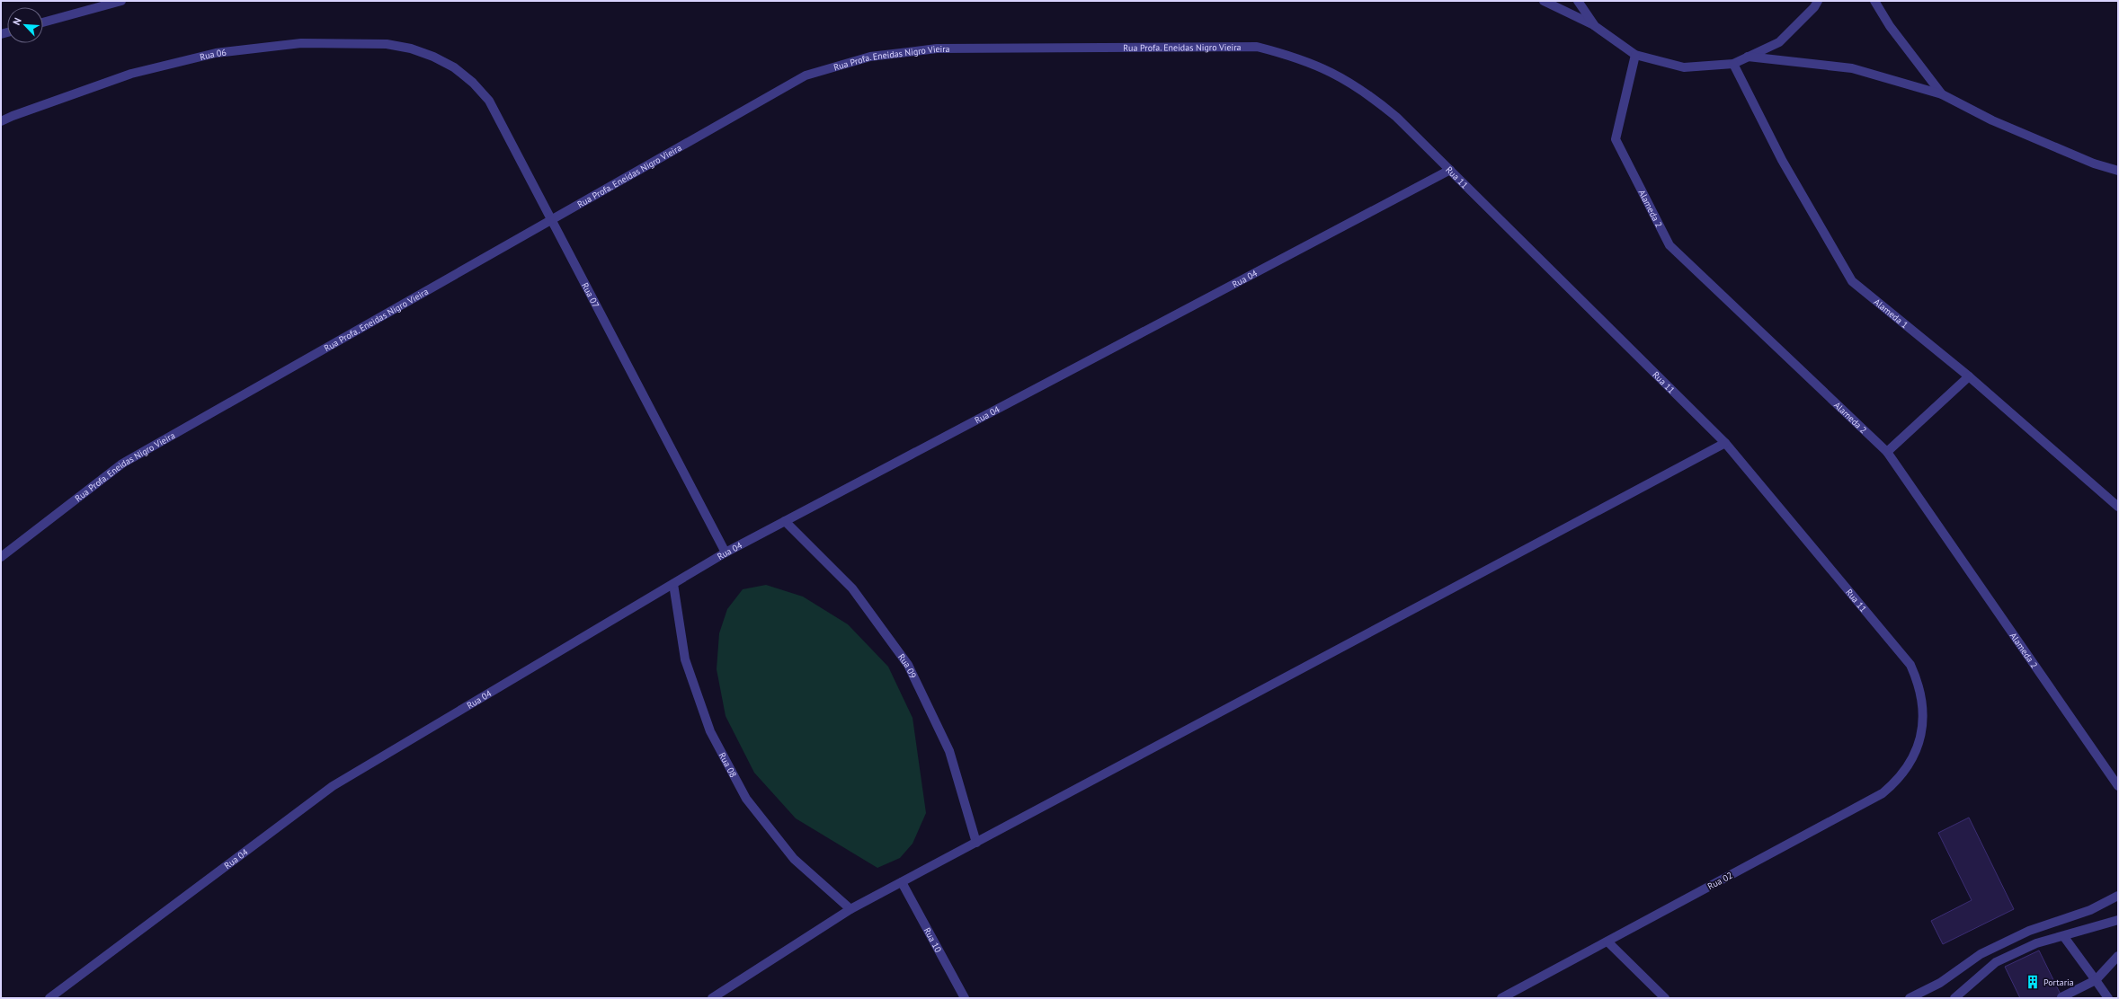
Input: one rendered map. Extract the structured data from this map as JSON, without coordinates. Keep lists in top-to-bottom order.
{
  "streets": {
    "street": [
      "Rua Profa. Eneidas Nigro Vieira",
      "Rua 06",
      "Rua 11",
      "Alameda 2",
      "Rua 04",
      "Rua 07",
      "Alameda 1",
      "Rua 09",
      "Rua 08",
      "Rua 02",
      "Rua 10"
    ]
  },
  "crossings": [
    ["Rua Profa. Eneidas Nigro Vieira", "Rua 11"],
    ["Rua Profa. Eneidas Nigro Vieira", "Rua 07"],
    ["Rua 06", "Rua 07"],
    ["Rua 11", "Rua 04"],
    ["Rua 11", "Rua 02"],
    ["Rua 04", "Rua 07"],
    ["Rua 04", "Rua 09"],
    ["Rua 04", "Rua 08"]
  ],
  "places": {
    "building": ["Portaria"]
  },
  "north": "top left"
}
